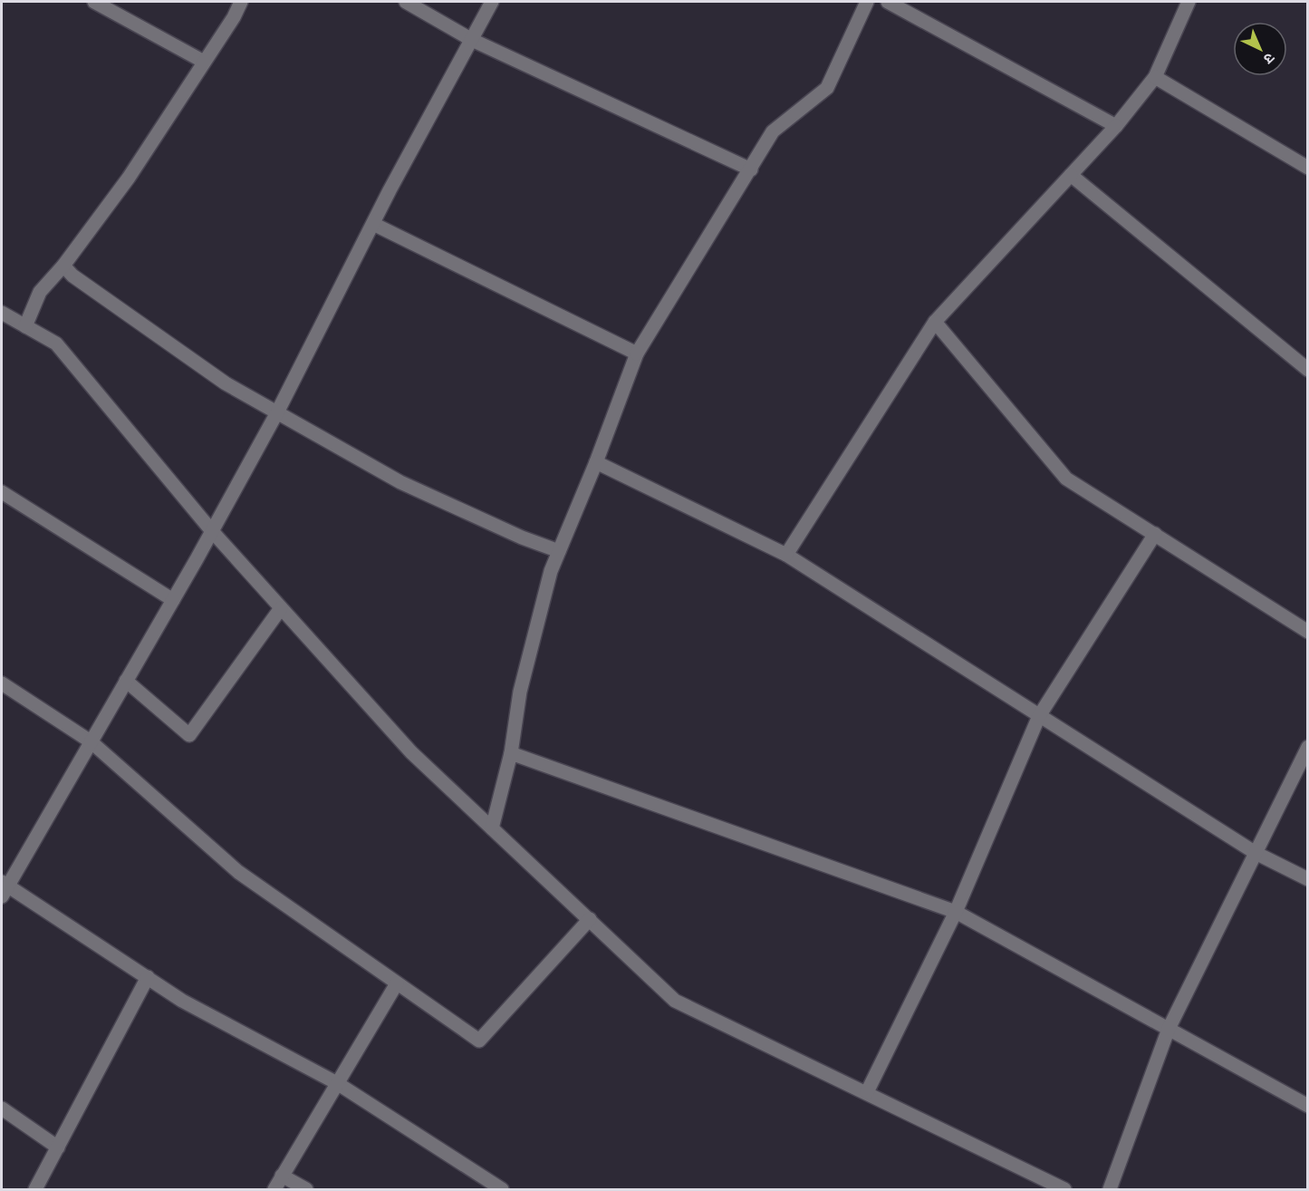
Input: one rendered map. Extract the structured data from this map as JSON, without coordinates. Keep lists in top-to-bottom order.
{
  "north": "bottom right"
}
